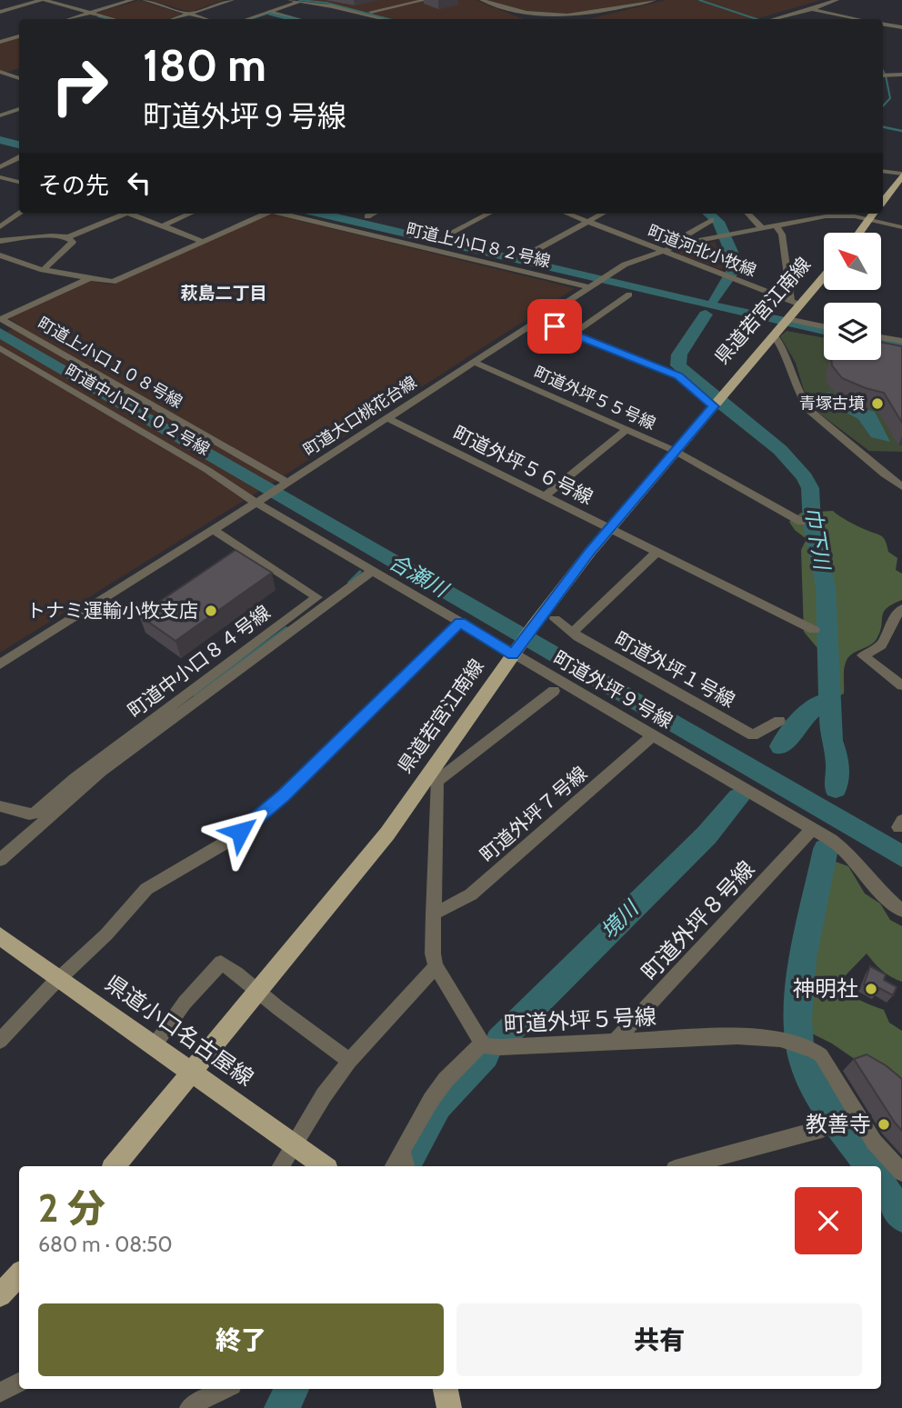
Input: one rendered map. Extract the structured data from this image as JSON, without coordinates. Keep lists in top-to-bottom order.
{
  "streets": {
    "main road": ["県道若宮江南線", "県道小口名古屋線"],
    "street": [
      "町道上小口８２号線",
      "町道河北小牧線",
      "町道上小口１０８号線",
      "町道外坪５５号線",
      "町道中小口１０２号線",
      "町道大口桃花台線",
      "町道外坪５６号線",
      "町道中小口８４号線",
      "町道外坪１号線",
      "町道外坪９号線",
      "町道外坪７号線",
      "町道外坪８号線",
      "町道外坪５号線"
    ]
  },
  "crossings": [
    ["町道上小口８２号線", "町道上小口１０８号線"],
    ["町道上小口８２号線", "町道大口桃花台線"],
    ["町道河北小牧線", "県道若宮江南線"],
    ["町道河北小牧線", "町道大口桃花台線"],
    ["県道若宮江南線", "町道外坪５５号線"],
    ["県道若宮江南線", "町道外坪５６号線"],
    ["県道若宮江南線", "町道外坪９号線"],
    ["県道若宮江南線", "町道外坪５号線"],
    ["県道若宮江南線", "県道小口名古屋線"],
    ["町道上小口１０８号線", "町道大口桃花台線"],
    ["町道外坪５５号線", "町道大口桃花台線"],
    ["町道中小口１０２号線", "町道大口桃花台線"],
    ["町道中小口１０２号線", "町道外坪９号線"],
    ["町道大口桃花台線", "町道外坪５６号線"],
    ["町道大口桃花台線", "町道中小口８４号線"],
    ["町道大口桃花台線", "町道外坪９号線"],
    ["町道外坪９号線", "町道外坪７号線"],
    ["町道外坪９号線", "町道外坪８号線"],
    ["町道外坪７号線", "町道外坪５号線"],
    ["町道外坪８号線", "町道外坪５号線"]
  ],
  "districts": ["萩島二丁目"],
  "water": ["巾下川", "合瀬川", "境川"],
  "places": [
    "青塚古墳",
    "トナミ運輸小牧支店",
    "神明社",
    "教善寺"
  ],
  "north": "top left",
  "page": {
    "turn": ["180 m", "町道外坪９号線"],
    "then": "その先",
    "heading": ["2 分", "680 m · 08:50"],
    "buttons": ["終了", "共有"]
  }
}
